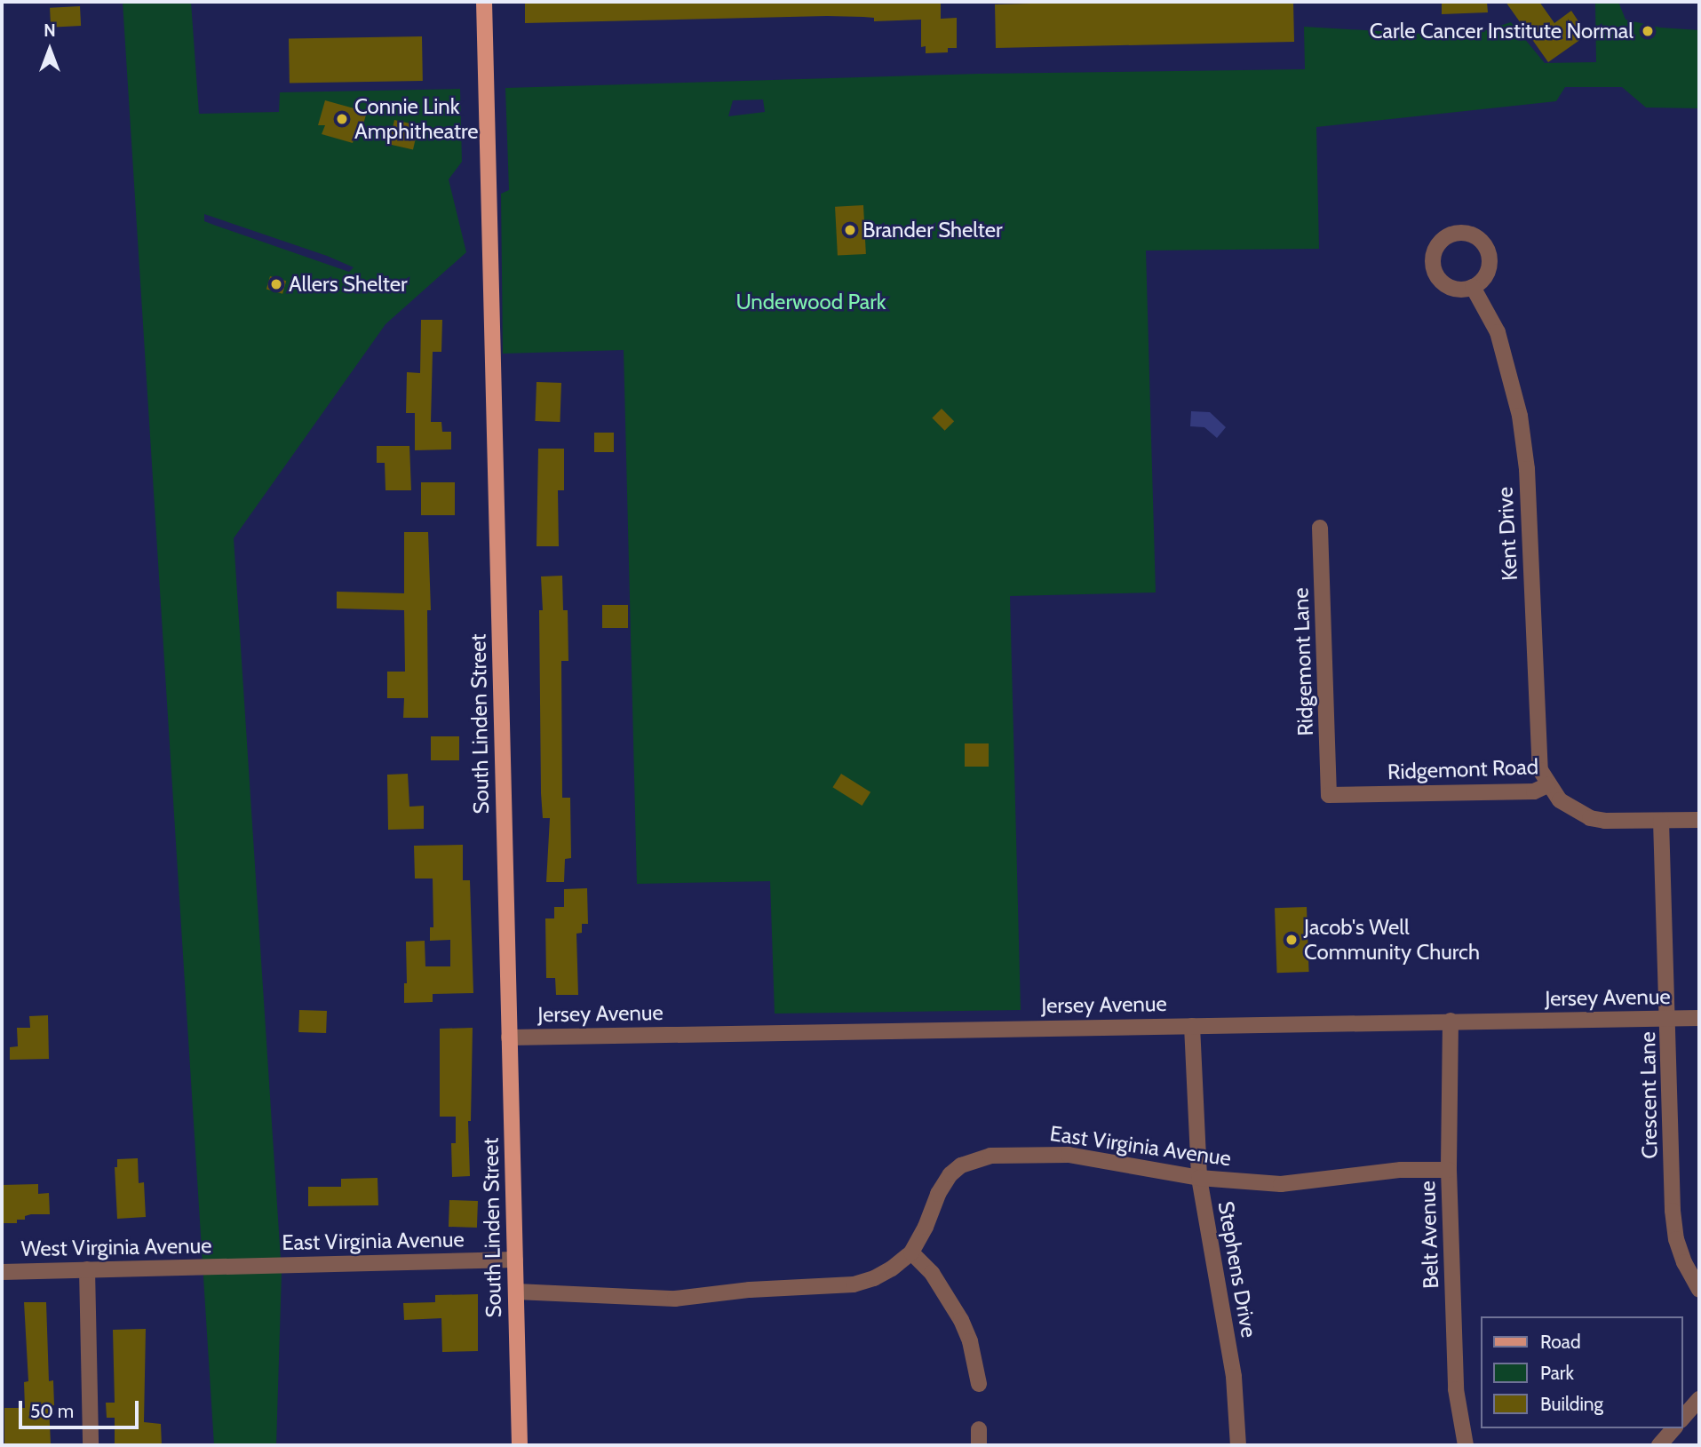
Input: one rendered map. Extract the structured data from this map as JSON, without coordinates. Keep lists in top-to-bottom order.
{
  "streets": {
    "main road": ["South Linden Street"],
    "street": [
      "Kent Drive",
      "Ridgemont Lane",
      "Ridgemont Road",
      "Jersey Avenue",
      "Crescent Lane",
      "East Virginia Avenue",
      "Belt Avenue",
      "West Virginia Avenue",
      "Stephens Drive"
    ]
  },
  "crossings": [
    ["Kent Drive", "Ridgemont Road"],
    ["Ridgemont Lane", "Ridgemont Road"],
    ["South Linden Street", "Jersey Avenue"],
    ["South Linden Street", "East Virginia Avenue"],
    ["Ridgemont Road", "Crescent Lane"],
    ["Jersey Avenue", "Crescent Lane"],
    ["Jersey Avenue", "Belt Avenue"],
    ["Jersey Avenue", "Stephens Drive"],
    ["East Virginia Avenue", "Belt Avenue"],
    ["East Virginia Avenue", "West Virginia Avenue"],
    ["East Virginia Avenue", "Stephens Drive"]
  ],
  "parks": ["Underwood Park"],
  "places": [
    "Carle Cancer Institute Normal",
    "Connie Link Amphitheatre",
    "Brander Shelter",
    "Allers Shelter",
    "Jacob's Well Community Church"
  ],
  "legend": ["Road", "Park", "Building"],
  "scale_bar": "50 m",
  "north": "top"
}
